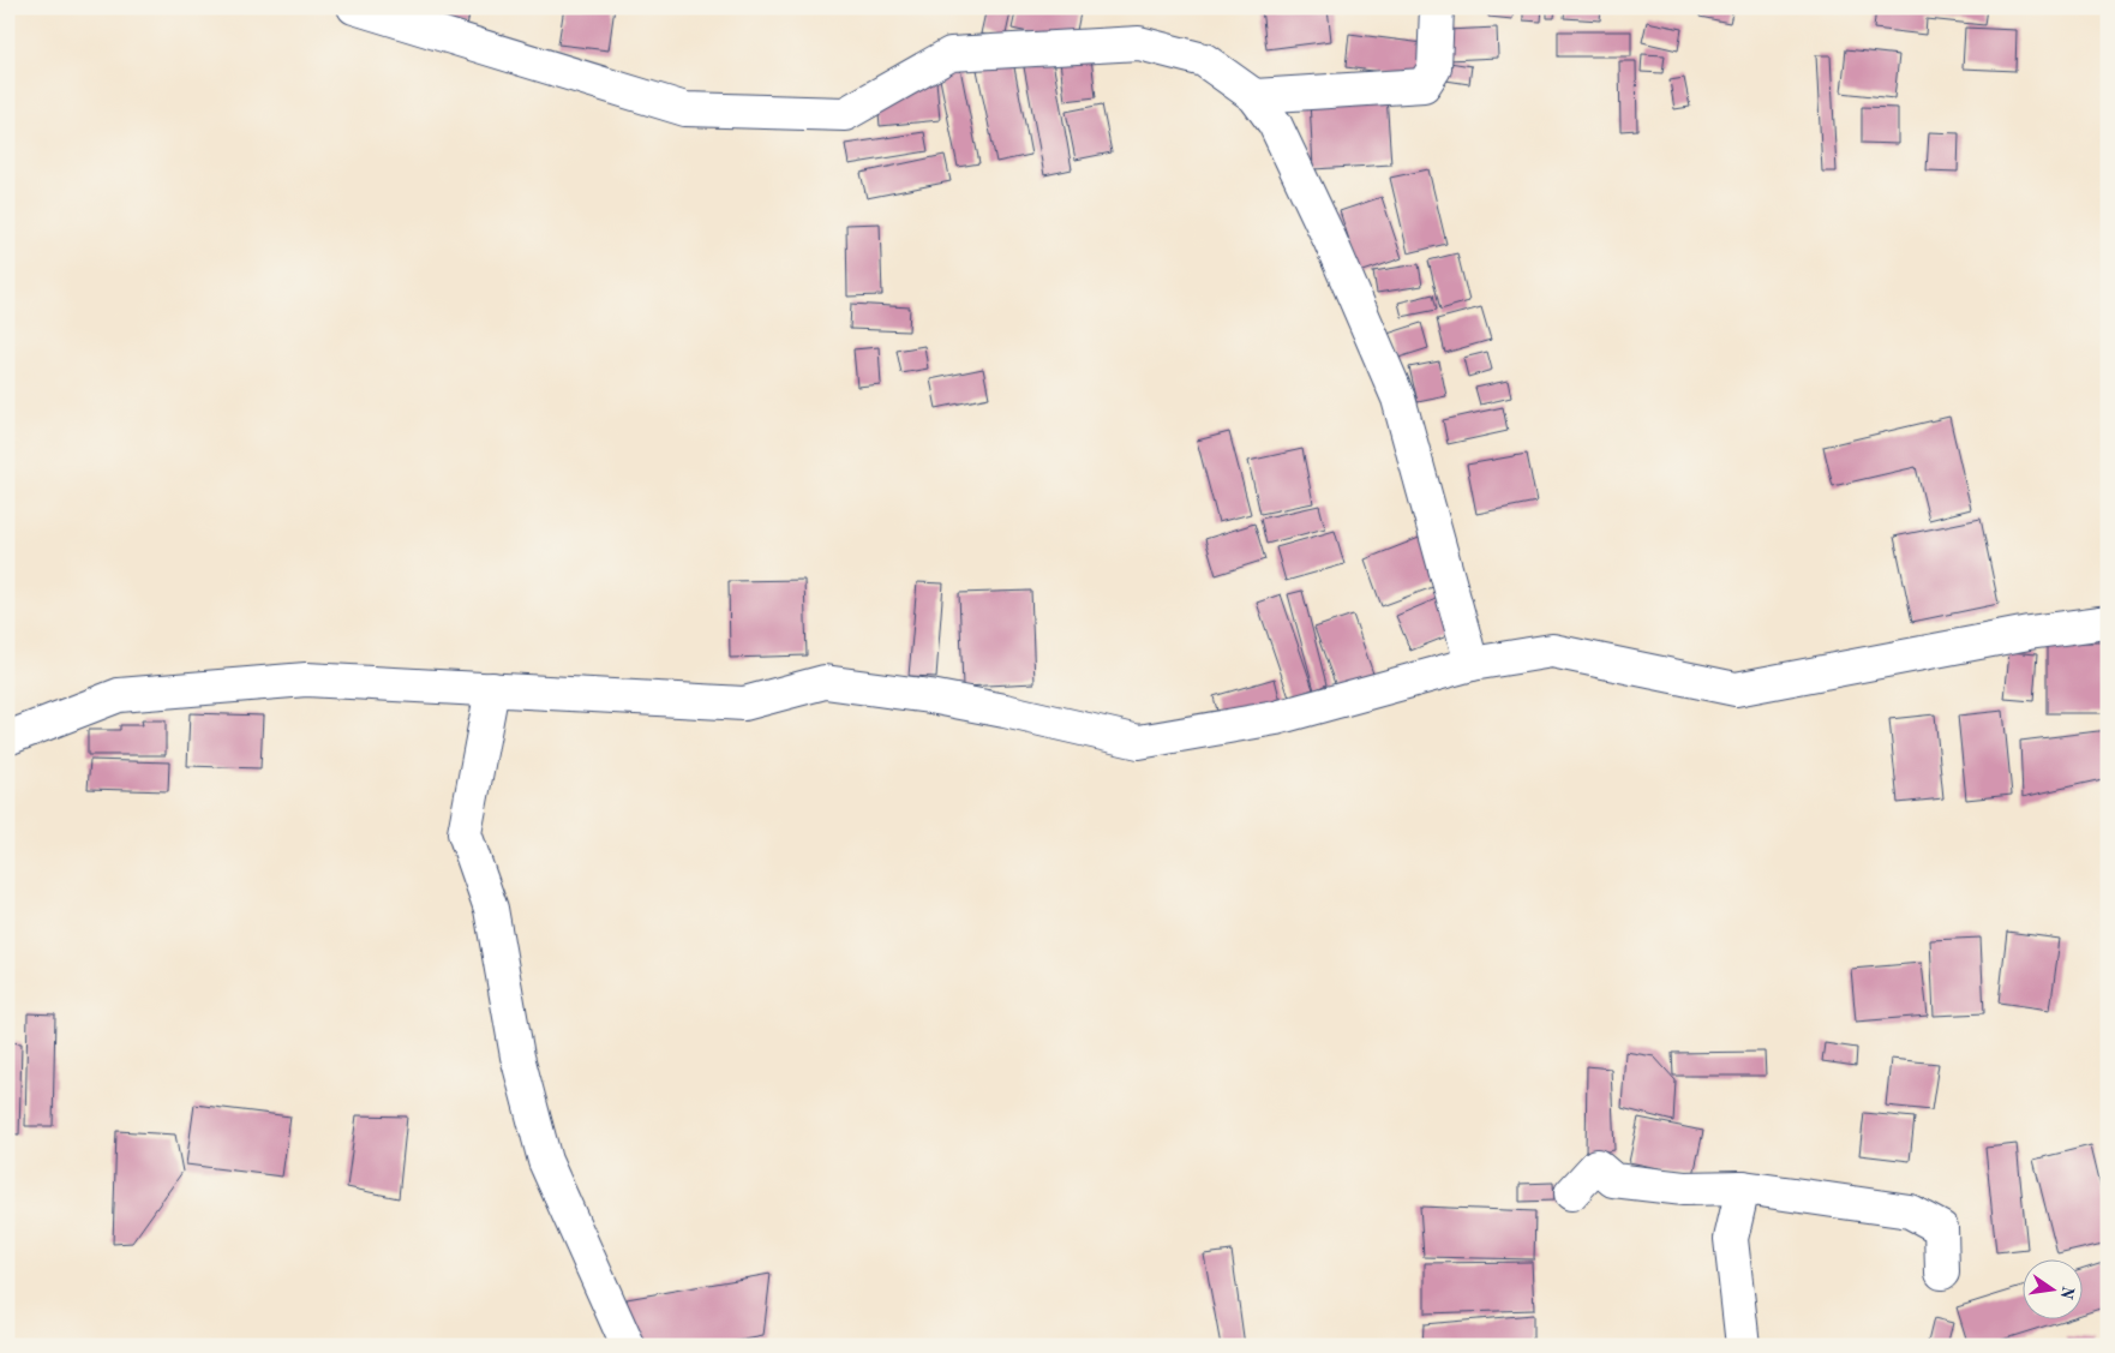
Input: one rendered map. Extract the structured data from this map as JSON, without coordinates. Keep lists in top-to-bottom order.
{
  "north": "right"
}
